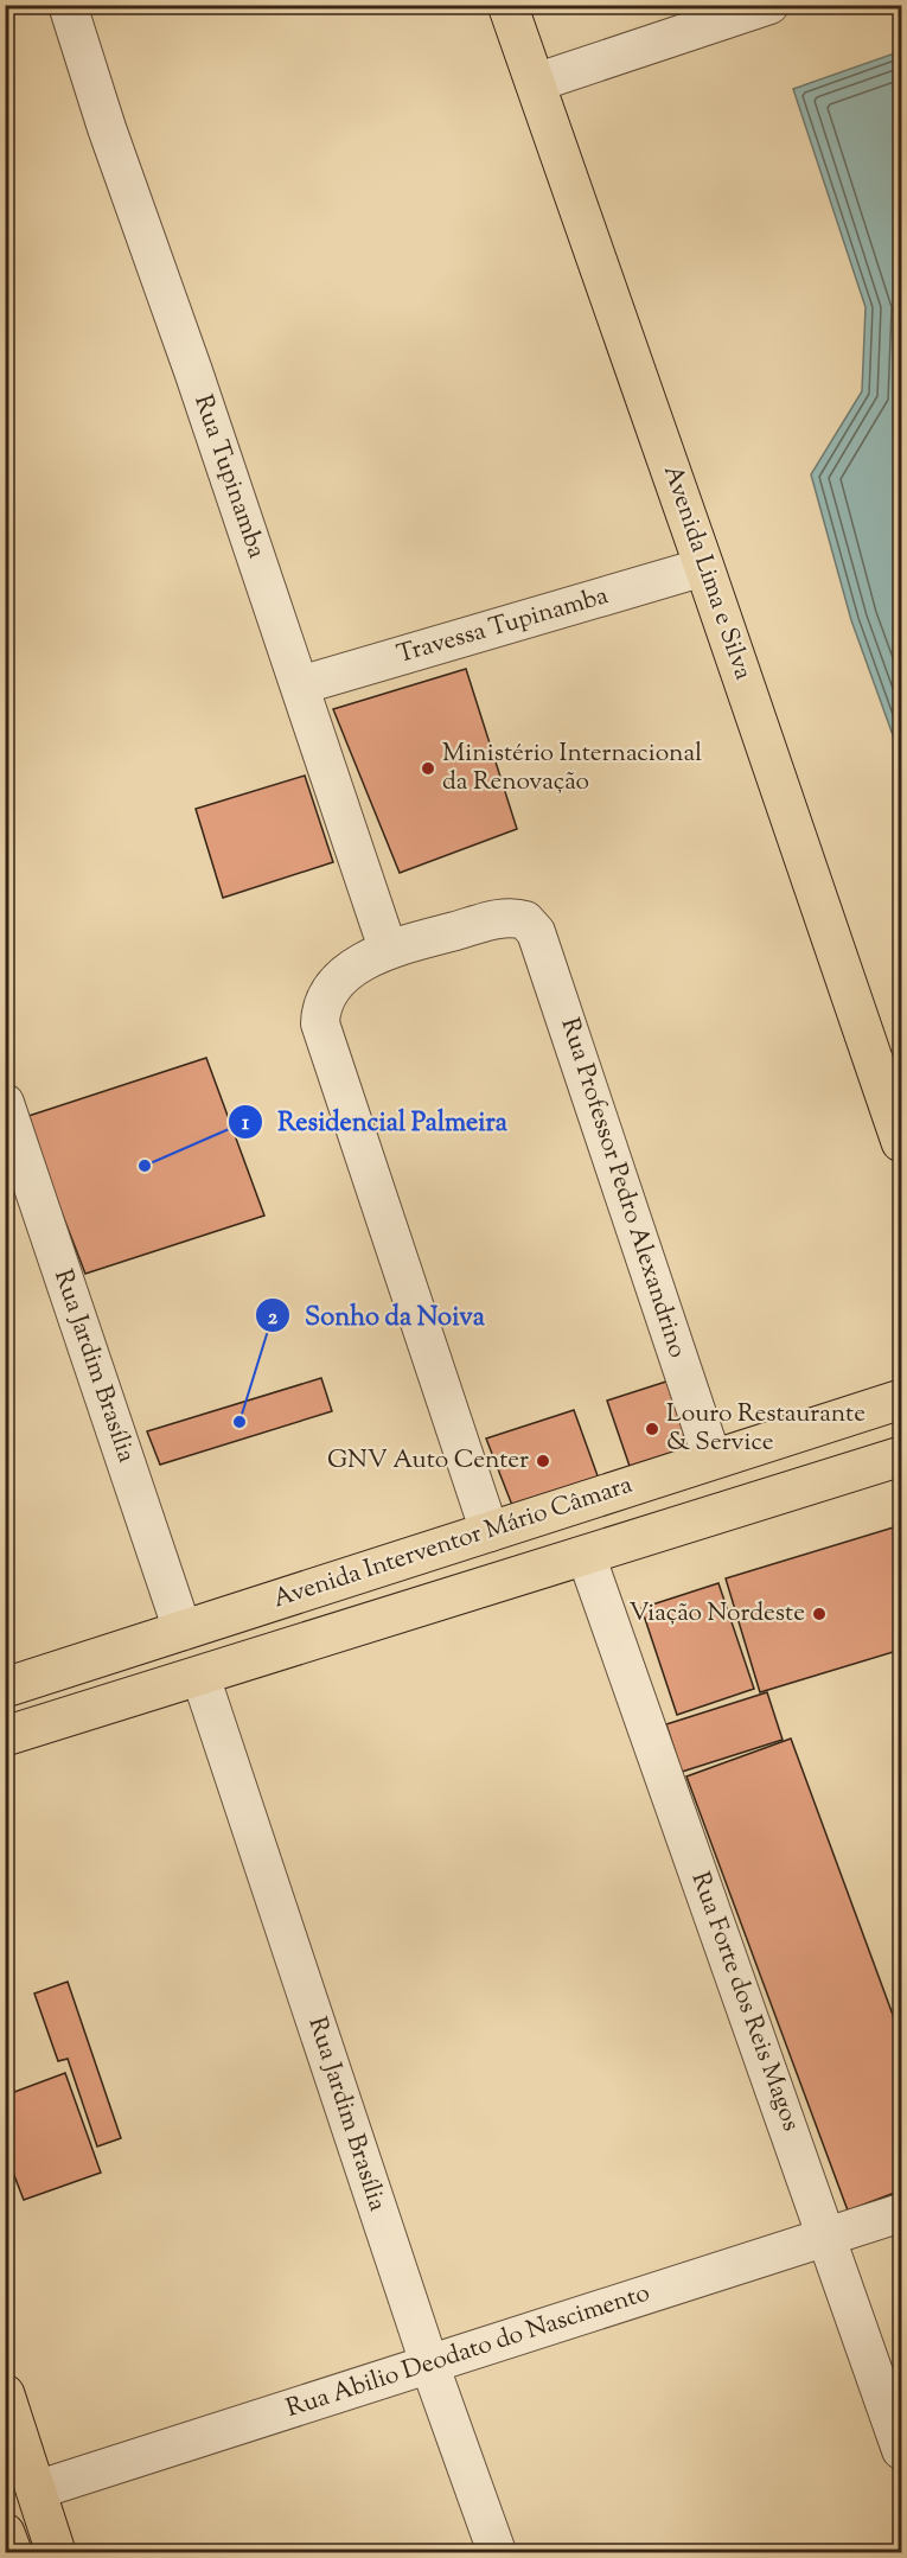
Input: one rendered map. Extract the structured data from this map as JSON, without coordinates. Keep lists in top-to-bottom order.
{
  "streets": {
    "main road": ["Avenida Lima e Silva", "Avenida Interventor Mário Câmara"],
    "street": [
      "Rua Tupinamba",
      "Travessa Tupinamba",
      "Rua Professor Pedro Alexandrino",
      "Rua Jardim Brasília",
      "Rua Forte dos Reis Magos",
      "Rua Abilio Deodato do Nascimento"
    ]
  },
  "crossings": [
    ["Rua Tupinamba", "Travessa Tupinamba"],
    ["Rua Tupinamba", "Rua Professor Pedro Alexandrino"],
    ["Avenida Lima e Silva", "Travessa Tupinamba"],
    ["Rua Professor Pedro Alexandrino", "Avenida Interventor Mário Câmara"],
    ["Rua Jardim Brasília", "Avenida Interventor Mário Câmara"],
    ["Rua Jardim Brasília", "Rua Abilio Deodato do Nascimento"],
    ["Avenida Interventor Mário Câmara", "Rua Forte dos Reis Magos"],
    ["Rua Forte dos Reis Magos", "Rua Abilio Deodato do Nascimento"]
  ],
  "places": [
    "Ministério Internacional da Renovação",
    "Residencial Palmeira",
    "Sonho da Noiva",
    "Louro Restaurante & Service",
    "GNV Auto Center",
    "Viação Nordeste"
  ]
}
